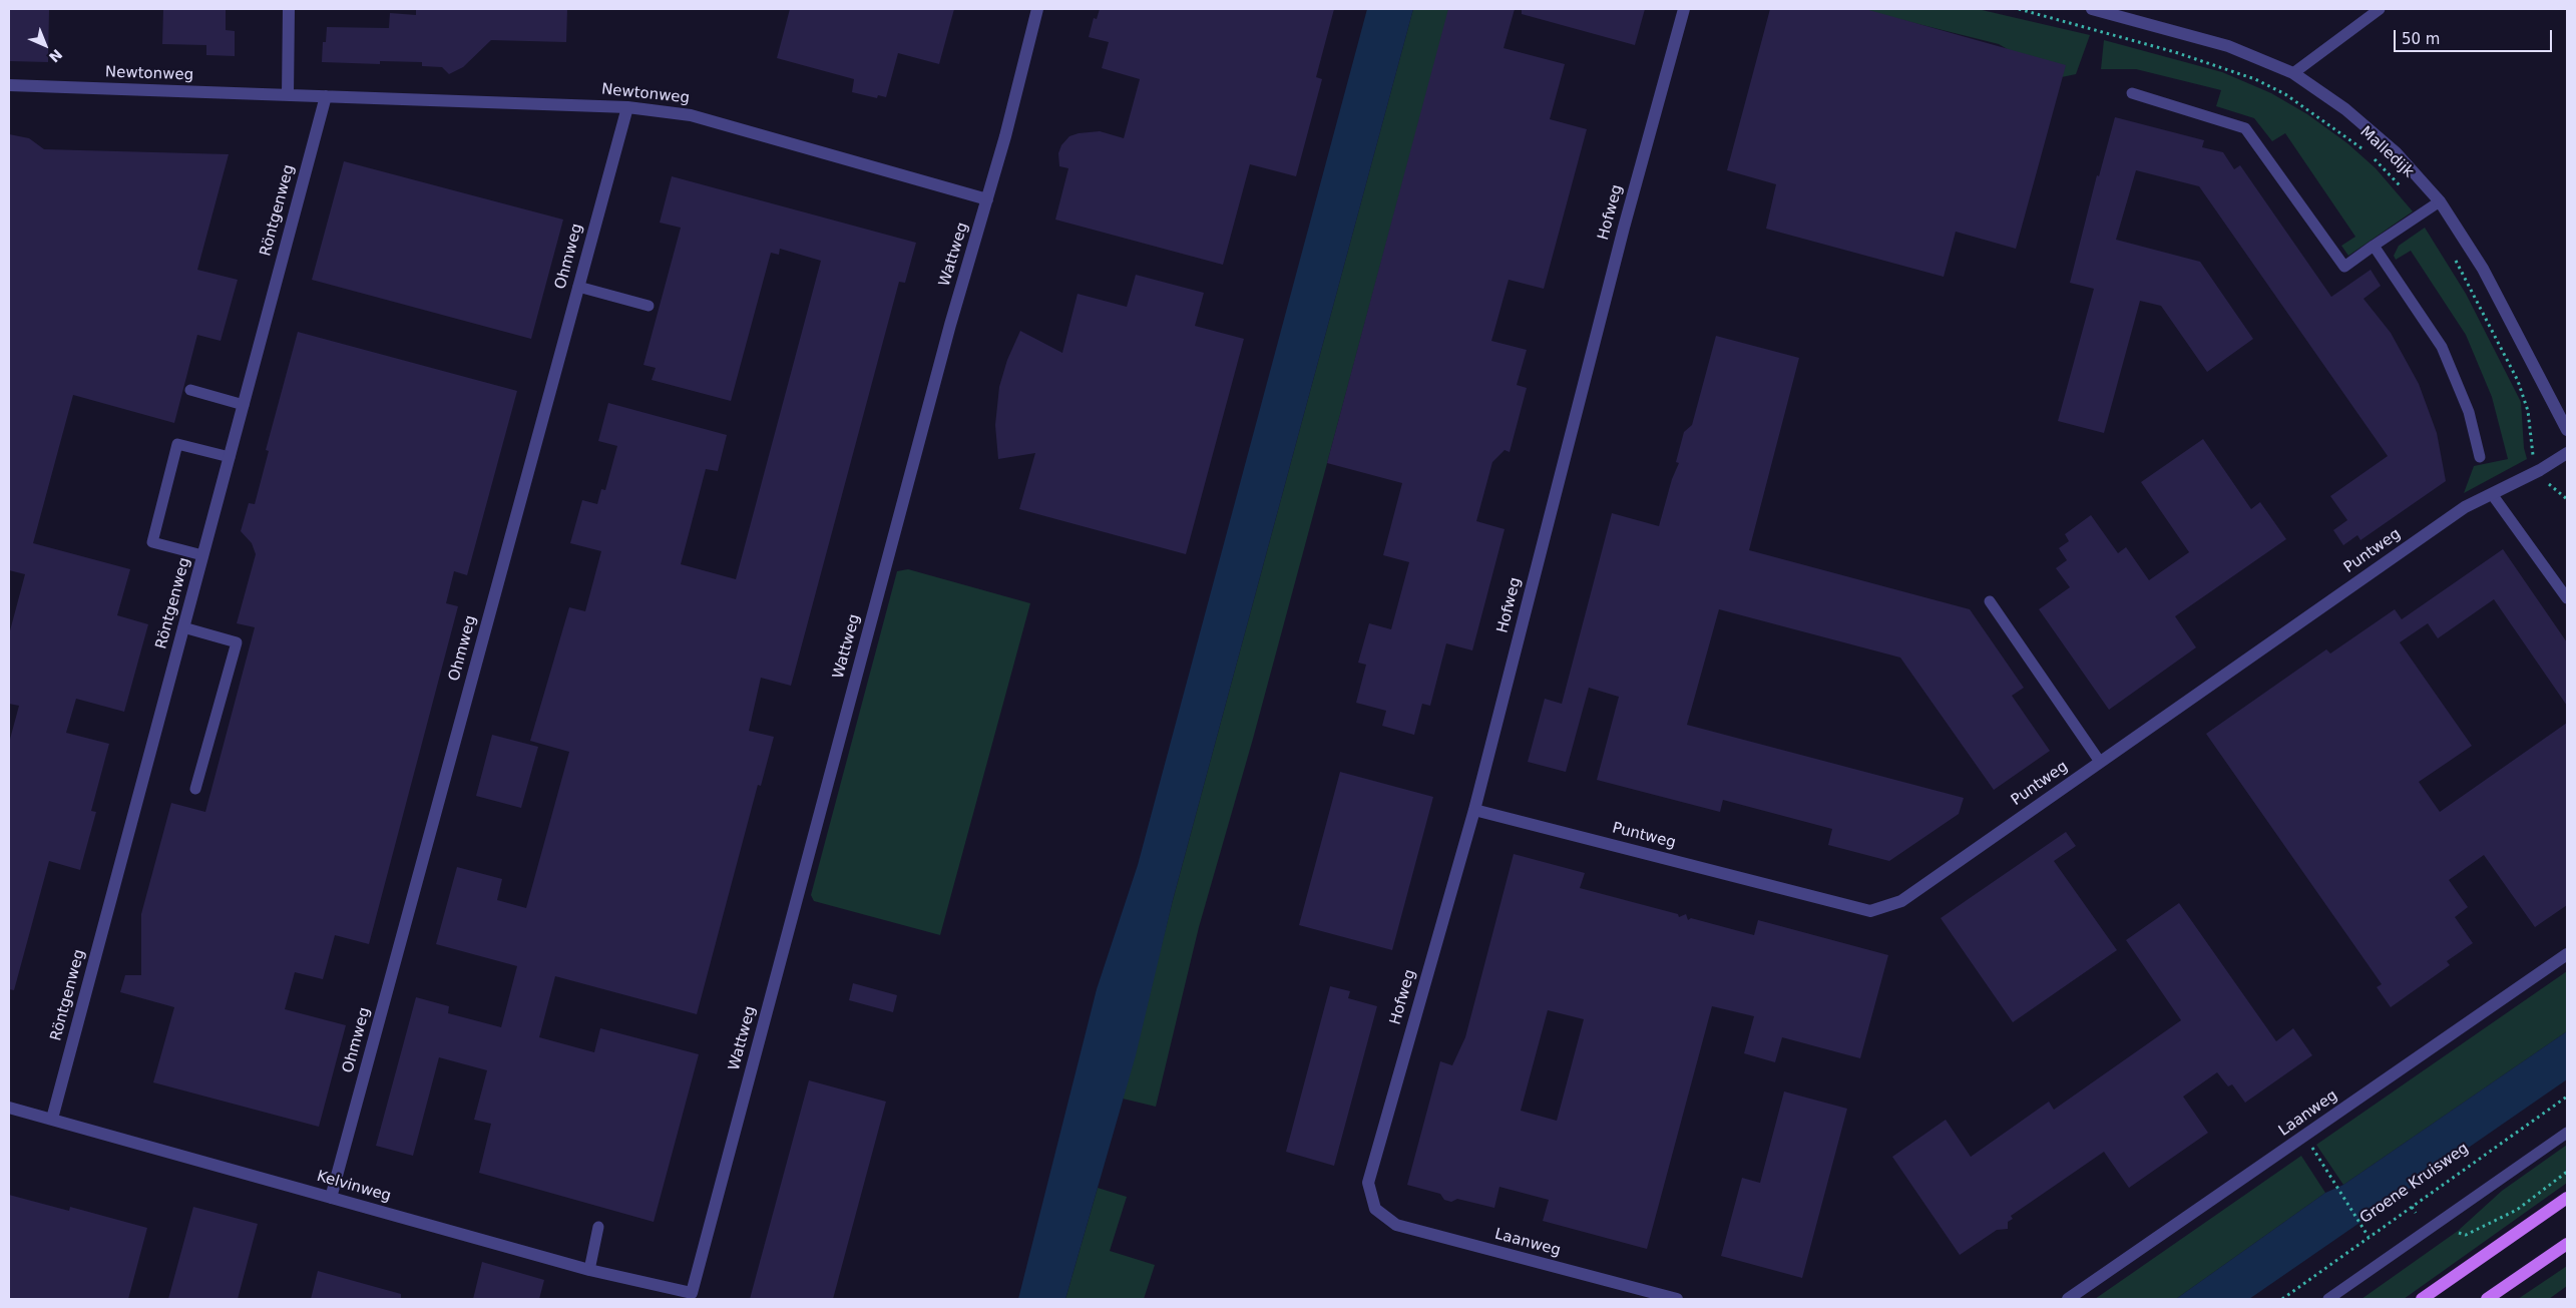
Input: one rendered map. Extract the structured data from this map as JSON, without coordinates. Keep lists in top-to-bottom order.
{
  "streets": {
    "street": [
      "Newtonweg",
      "Malledijk",
      "Röntgenweg",
      "Hofweg",
      "Wattweg",
      "Ohmweg",
      "Puntweg",
      "Laanweg",
      "Kelvinweg"
    ],
    "path": ["Groene Kruisweg"]
  },
  "crossings": [
    ["Newtonweg", "Röntgenweg"],
    ["Newtonweg", "Wattweg"],
    ["Newtonweg", "Ohmweg"],
    ["Röntgenweg", "Kelvinweg"],
    ["Hofweg", "Puntweg"],
    ["Hofweg", "Laanweg"],
    ["Wattweg", "Kelvinweg"],
    ["Ohmweg", "Kelvinweg"]
  ],
  "scale_bar": "50 m",
  "north": "bottom right"
}
